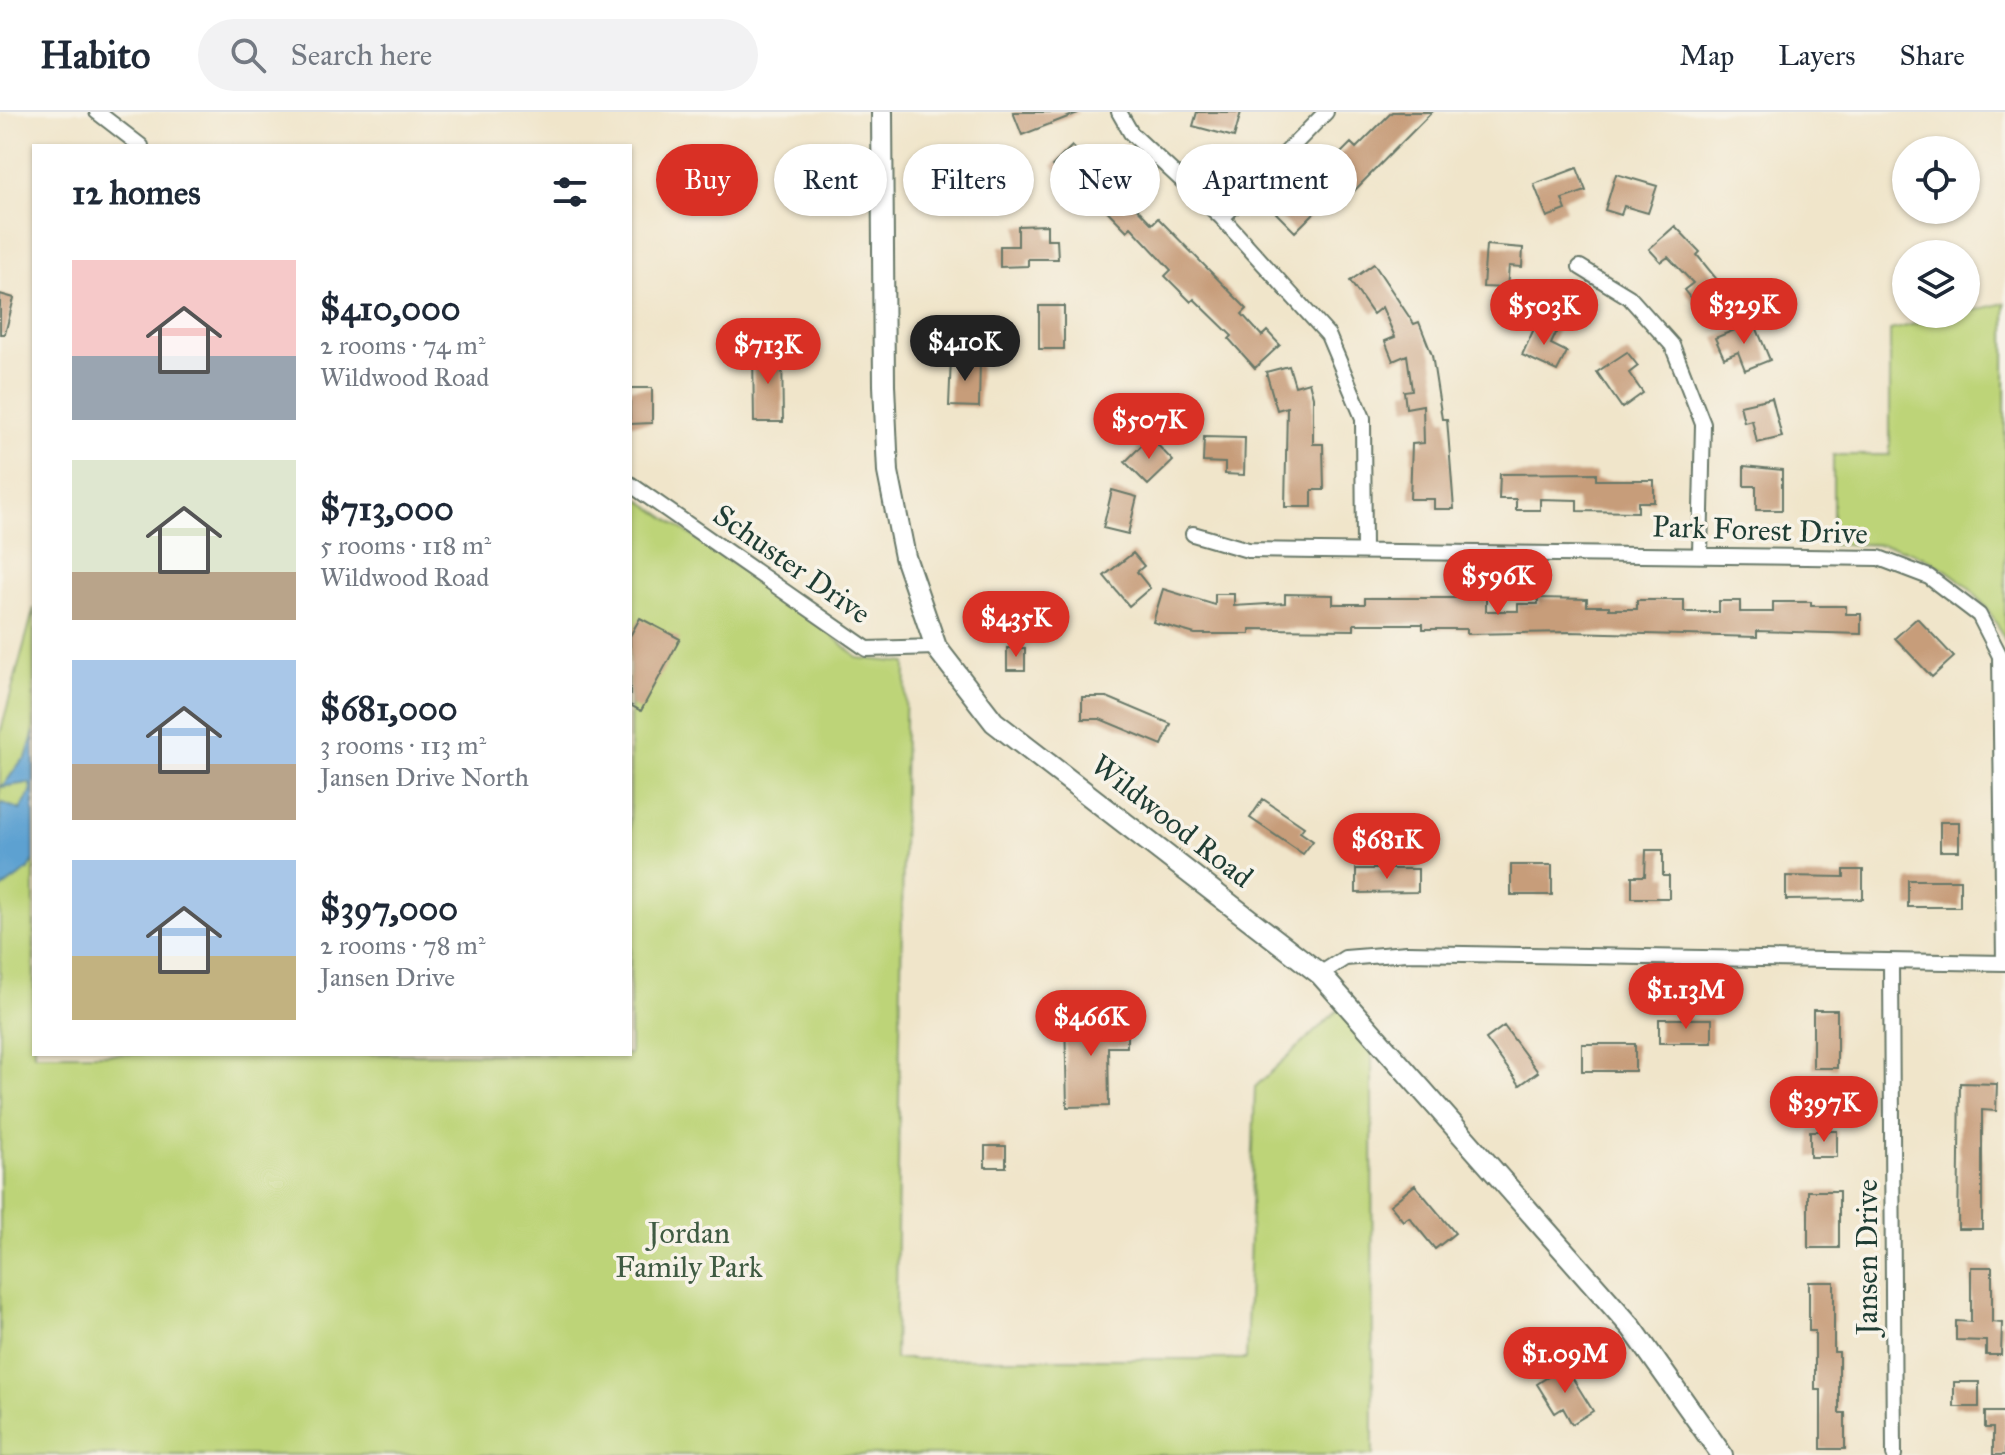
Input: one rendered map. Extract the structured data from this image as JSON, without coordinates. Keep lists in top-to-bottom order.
{
  "streets": {
    "street": [
      "Park Forest Drive",
      "Schuster Drive",
      "Wildwood Road",
      "Jansen Drive"
    ]
  },
  "crossings": [
    ["Schuster Drive", "Wildwood Road"]
  ],
  "parks": ["Jordan Family Park"],
  "page": {
    "header": "Habito",
    "search": "Search here",
    "nav": ["Map", "Layers", "Share"],
    "chip": [
      "Buy",
      "Rent",
      "Filters",
      "New",
      "Apartment"
    ],
    "heading": "12 homes",
    "list": [
      {
        "name": "$410,000",
        "note": "2 rooms · 74 m² · Wildwood Road"
      },
      {
        "name": "$713,000",
        "note": "5 rooms · 118 m² · Wildwood Road"
      },
      {
        "name": "$681,000",
        "note": "3 rooms · 113 m² · Jansen Drive North"
      },
      {
        "name": "$397,000",
        "note": "2 rooms · 78 m² · Jansen Drive"
      }
    ],
    "price": [
      "$329K",
      "$503K",
      "$410K",
      "$713K",
      "$507K",
      "$596K",
      "$435K",
      "$681K",
      "$1.13M",
      "$466K",
      "$397K",
      "$1.09M"
    ]
  }
}
